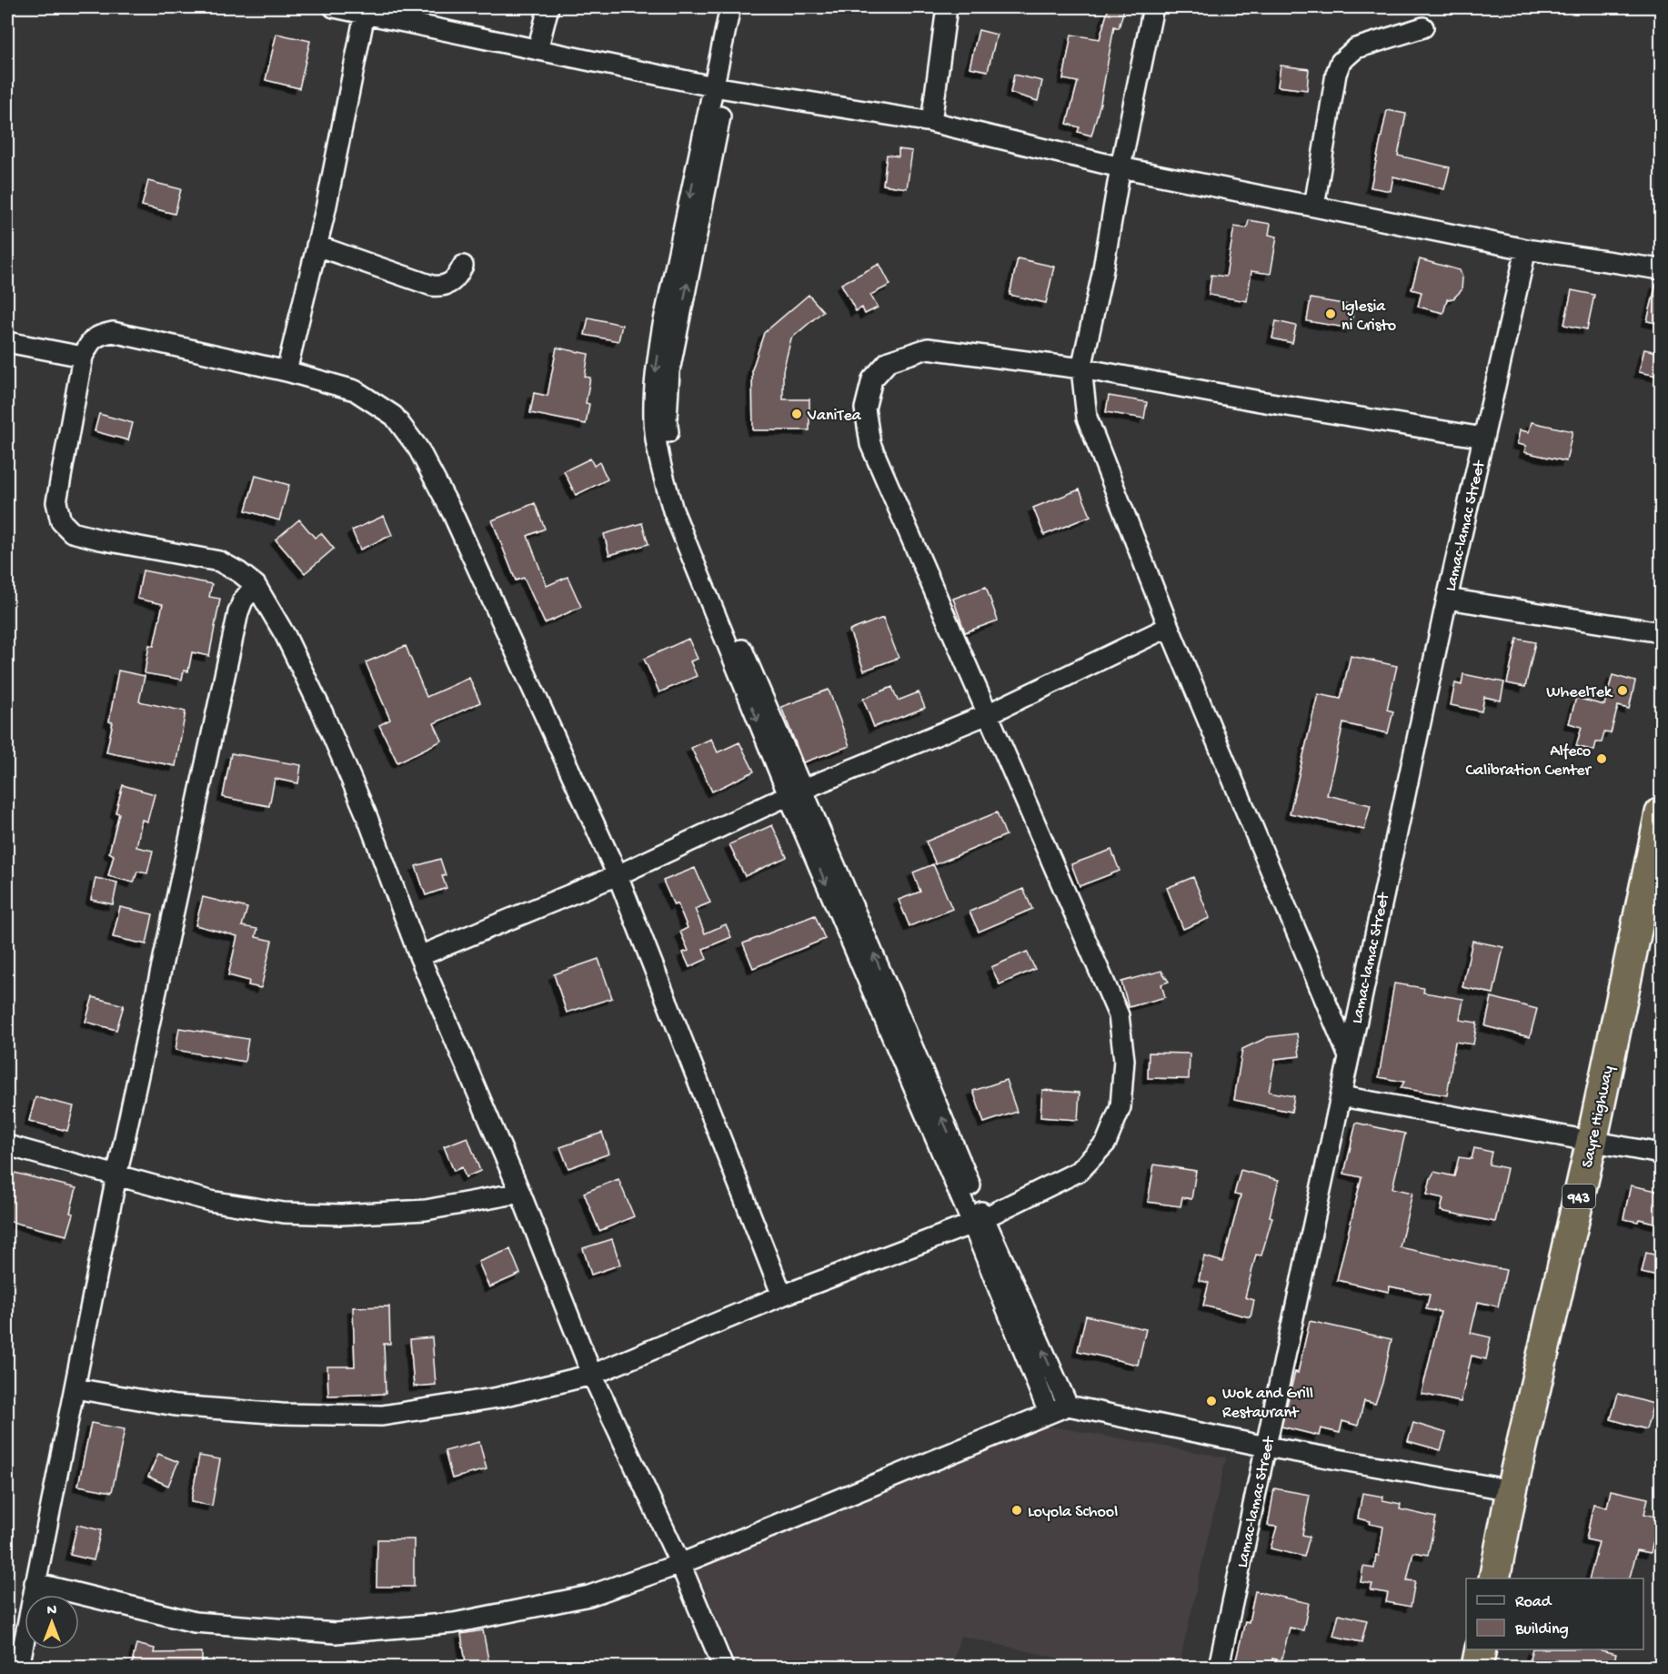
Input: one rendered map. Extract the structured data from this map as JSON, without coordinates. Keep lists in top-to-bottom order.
{
  "streets": {
    "highway": ["Sayre Highway", "943"],
    "street": ["Lamac-lamac Street"]
  },
  "places": [
    "Iglesia ni Cristo",
    "VaniTea",
    "WheelTek",
    "Alfeco Calibration Center",
    "Wok and Grill Restaurant",
    "Loyola School"
  ],
  "legend": ["Road", "Building"],
  "north": "top"
}
